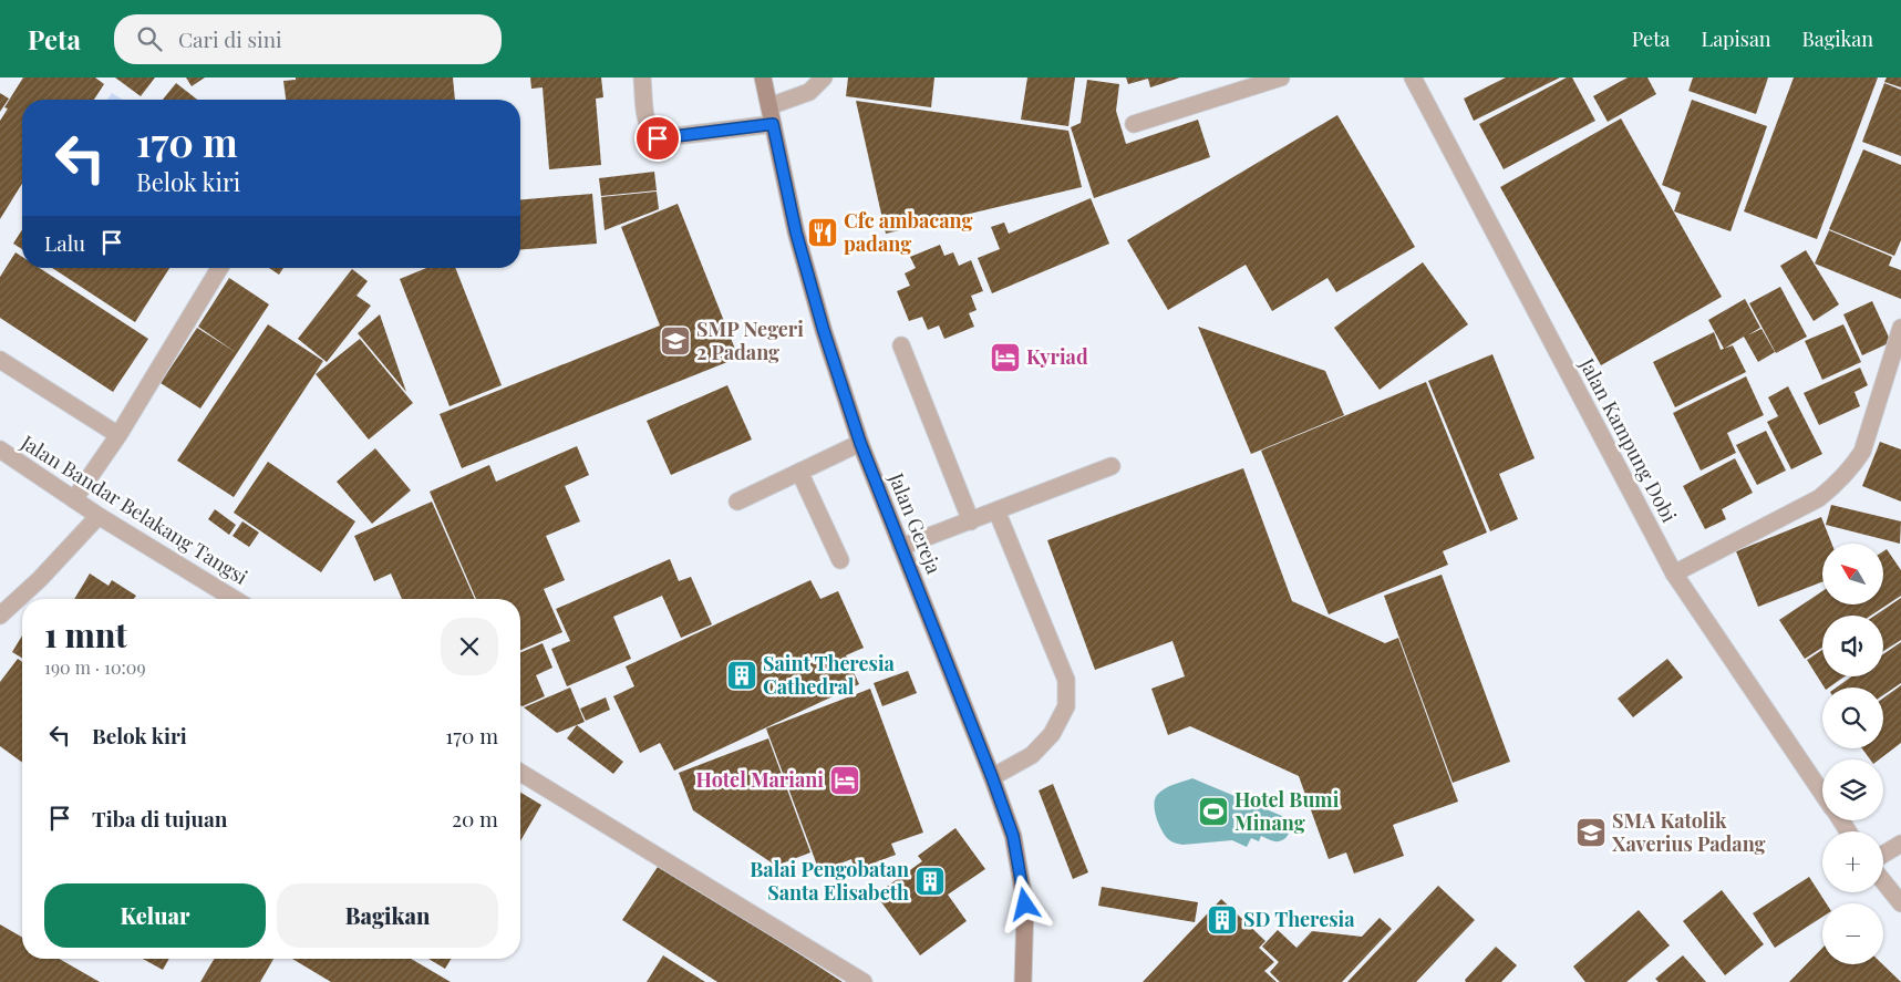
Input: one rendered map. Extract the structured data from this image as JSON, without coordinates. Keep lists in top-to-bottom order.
{
  "streets": {
    "main road": ["Jalan Gereja"],
    "street": ["Jalan Kampung Dobi", "Jalan Bandar Belakang Tangsi"]
  },
  "places": {
    "restaurant": ["Cfc ambacang padang"],
    "school or university": ["SMP Negeri 2 Padang", "SMA Katolik Xaverius Padang"],
    "hotel": ["Kyriad", "Hotel Mariani"],
    "building": ["Saint Theresia Cathedral", "Balai Pengobatan Santa Elisabeth", "SD Theresia"],
    "sports": ["Hotel Bumi Minang"]
  },
  "north": "top left",
  "page": {
    "header": "Peta",
    "search": "Cari di sini",
    "nav": ["Peta", "Lapisan", "Bagikan"],
    "turn": ["170 m", "Belok kiri"],
    "then": "Lalu",
    "map_buttons": ["+", "−"],
    "heading": ["1 mnt", "190 m · 10:09"],
    "list": [
      {
        "name": "Belok kiri",
        "value": "170 m"
      },
      {
        "name": "Tiba di tujuan",
        "value": "20 m"
      }
    ],
    "buttons": ["Keluar", "Bagikan"]
  }
}
